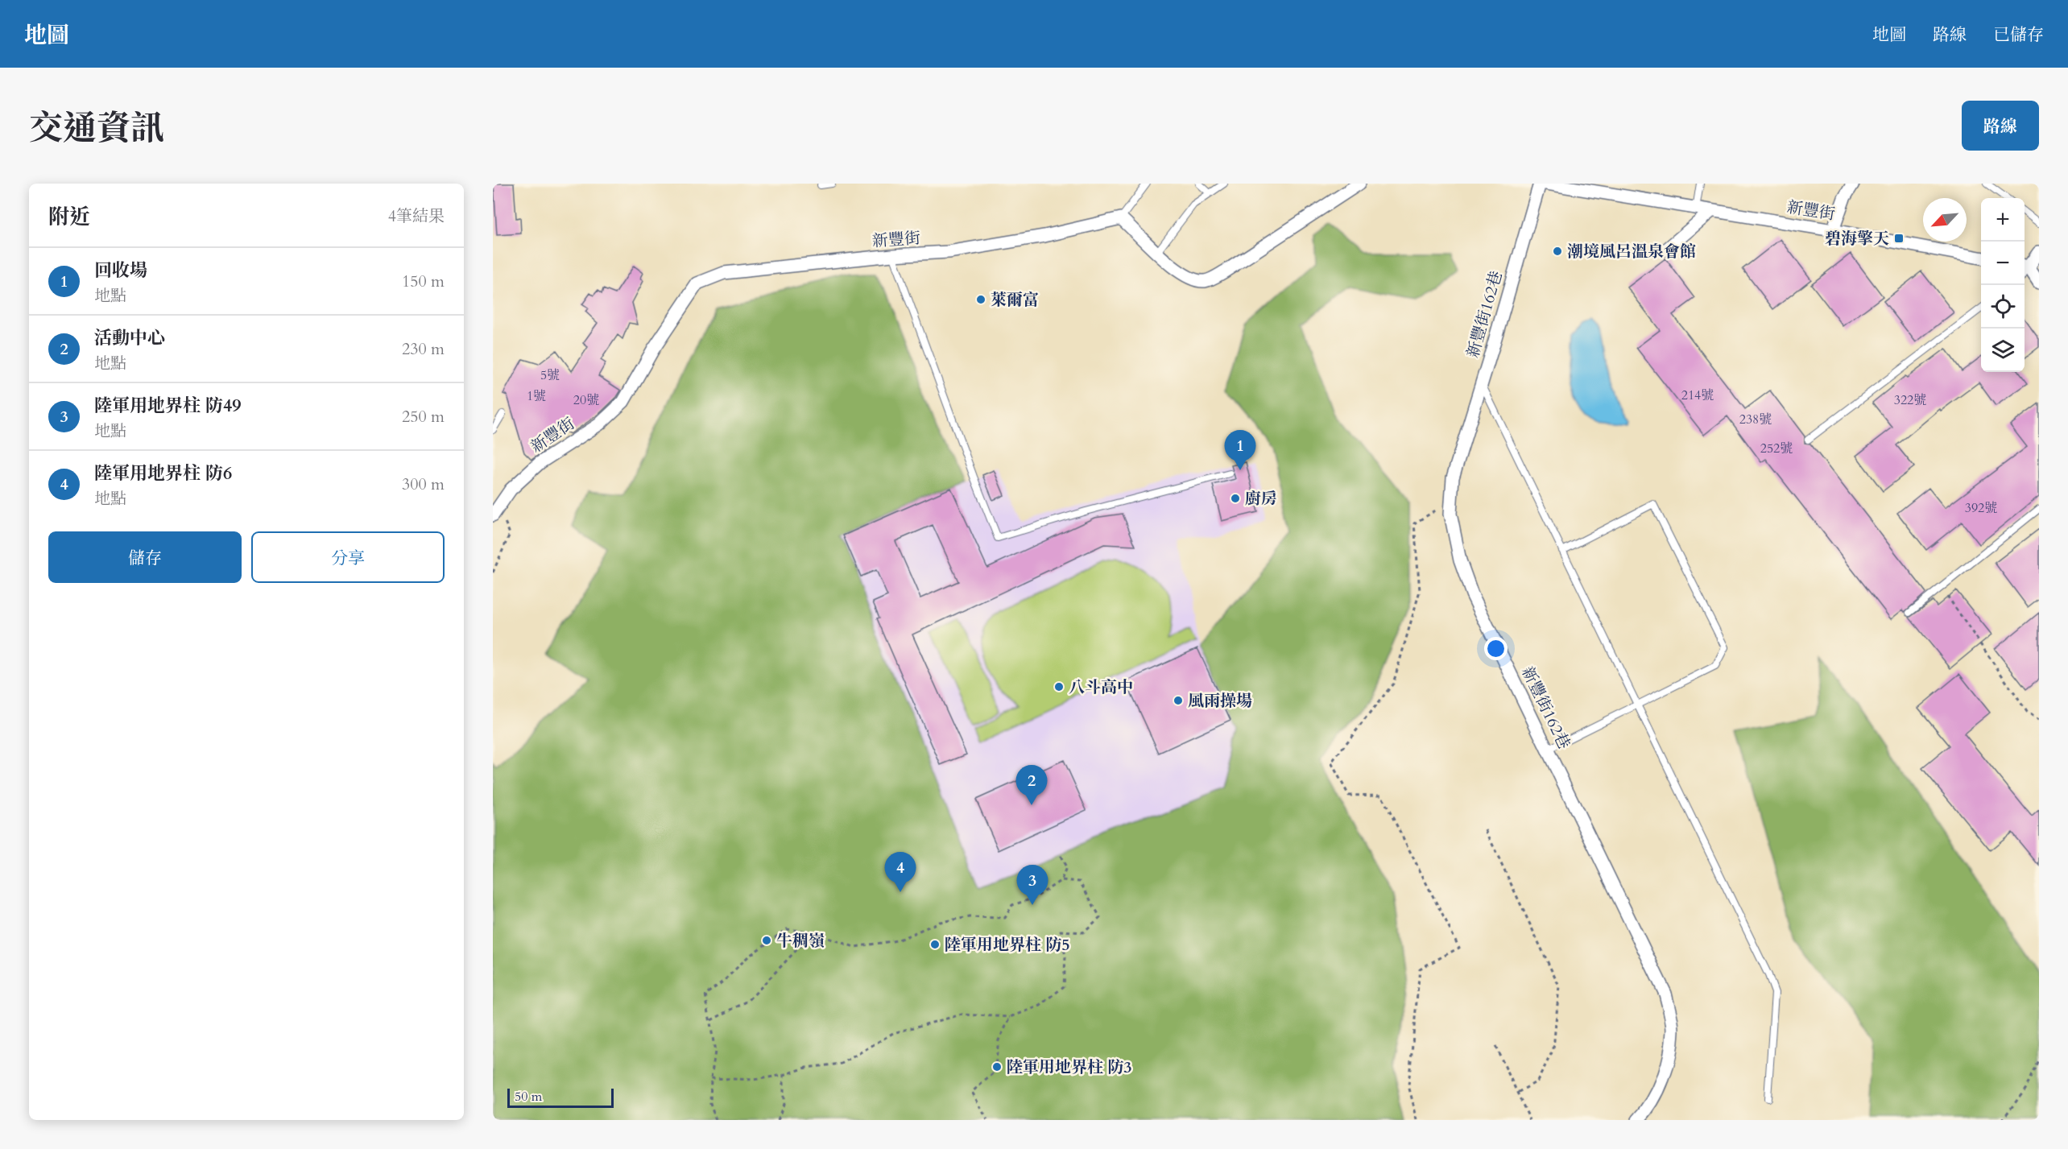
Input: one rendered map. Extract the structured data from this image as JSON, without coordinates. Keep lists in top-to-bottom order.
{
  "streets": {
    "street": ["新豐街", "新豐街162巷"]
  },
  "places": {
    "transit": ["碧海擎天"],
    "other": [
      "潮境風呂溫泉會館",
      "萊爾富",
      "廚房",
      "八斗高中",
      "風雨操場",
      "牛稠嶺",
      "陸軍用地界柱 防5",
      "陸軍用地界柱 防3"
    ]
  },
  "house_numbers": [
    "5號",
    "214號",
    "1號",
    "20號",
    "322號",
    "238號",
    "252號",
    "392號"
  ],
  "scale_bar": "50 m",
  "north": "bottom left",
  "page": {
    "header": "地圖",
    "nav": ["地圖", "路線", "已儲存"],
    "title": "交通資訊",
    "buttons": [
      "路線",
      ["儲存", "分享"]
    ],
    "heading": ["附近", "4筆結果"],
    "map_buttons": ["+", "−"],
    "list": [
      {
        "mark": "1",
        "name": "回收場",
        "note": "地點",
        "value": "150 m"
      },
      {
        "mark": "2",
        "name": "活動中心",
        "note": "地點",
        "value": "230 m"
      },
      {
        "mark": "3",
        "name": "陸軍用地界柱 防49",
        "note": "地點",
        "value": "250 m"
      },
      {
        "mark": "4",
        "name": "陸軍用地界柱 防6",
        "note": "地點",
        "value": "300 m"
      }
    ],
    "pins": [
      "1",
      "2",
      "4",
      "3"
    ],
    "scale": "50 m"
  }
}
